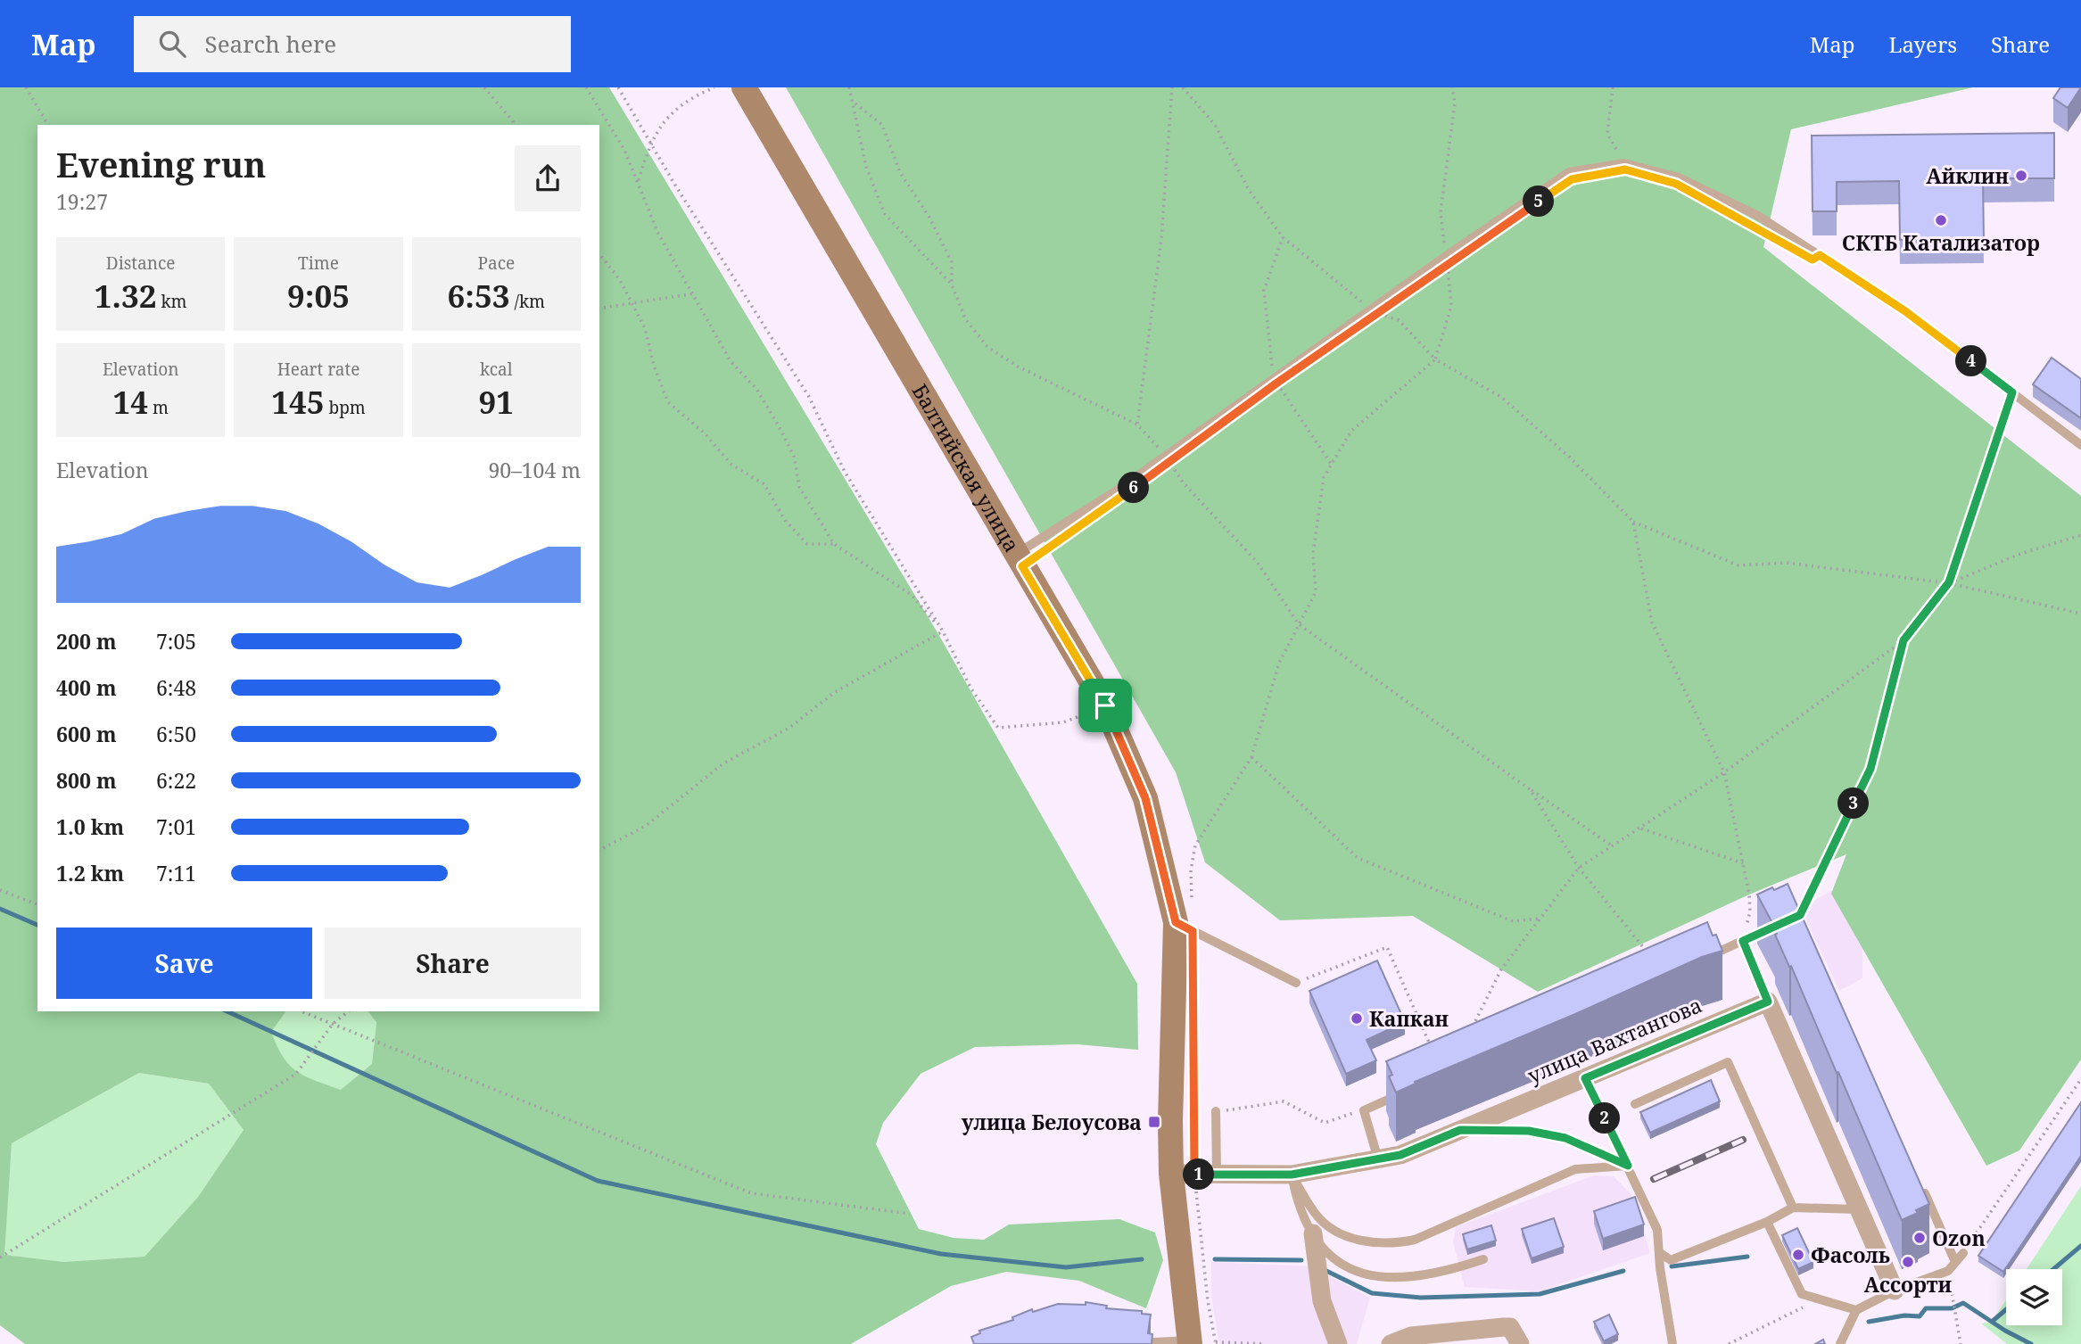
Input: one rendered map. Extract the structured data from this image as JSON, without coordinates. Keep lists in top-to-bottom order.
{
  "streets": {
    "main road": ["Балтийская улица"],
    "street": ["улица Вахтангова"]
  },
  "crossings": [
    ["Балтийская улица", "улица Вахтангова"]
  ],
  "places": {
    "other": [
      "Айклин",
      "СКТБ Катализатор",
      "Капкан",
      "Ozon",
      "Фасоль",
      "Ассорти"
    ],
    "transit": ["улица Белоусова"]
  },
  "page": {
    "header": "Map",
    "search": "Search here",
    "nav": ["Map", "Layers", "Share"],
    "heading": ["Evening run", "19:27"],
    "pins": [
      "5",
      "4",
      "6",
      "3",
      "2",
      "1"
    ],
    "stats": [
      ["Distance", "1.32 km"],
      ["Time", "9:05"],
      ["Pace", "6:53 /km"],
      ["Elevation", "14 m"],
      ["Heart rate", "145 bpm"],
      ["kcal", "91"]
    ],
    "chart": ["Elevation", "90–104 m"],
    "list": [
      {
        "name": "200 m",
        "note": "7:05"
      },
      {
        "name": "400 m",
        "note": "6:48"
      },
      {
        "name": "600 m",
        "note": "6:50"
      },
      {
        "name": "800 m",
        "note": "6:22"
      },
      {
        "name": "1.0 km",
        "note": "7:01"
      },
      {
        "name": "1.2 km",
        "note": "7:11"
      }
    ],
    "buttons": ["Save", "Share"]
  }
}
